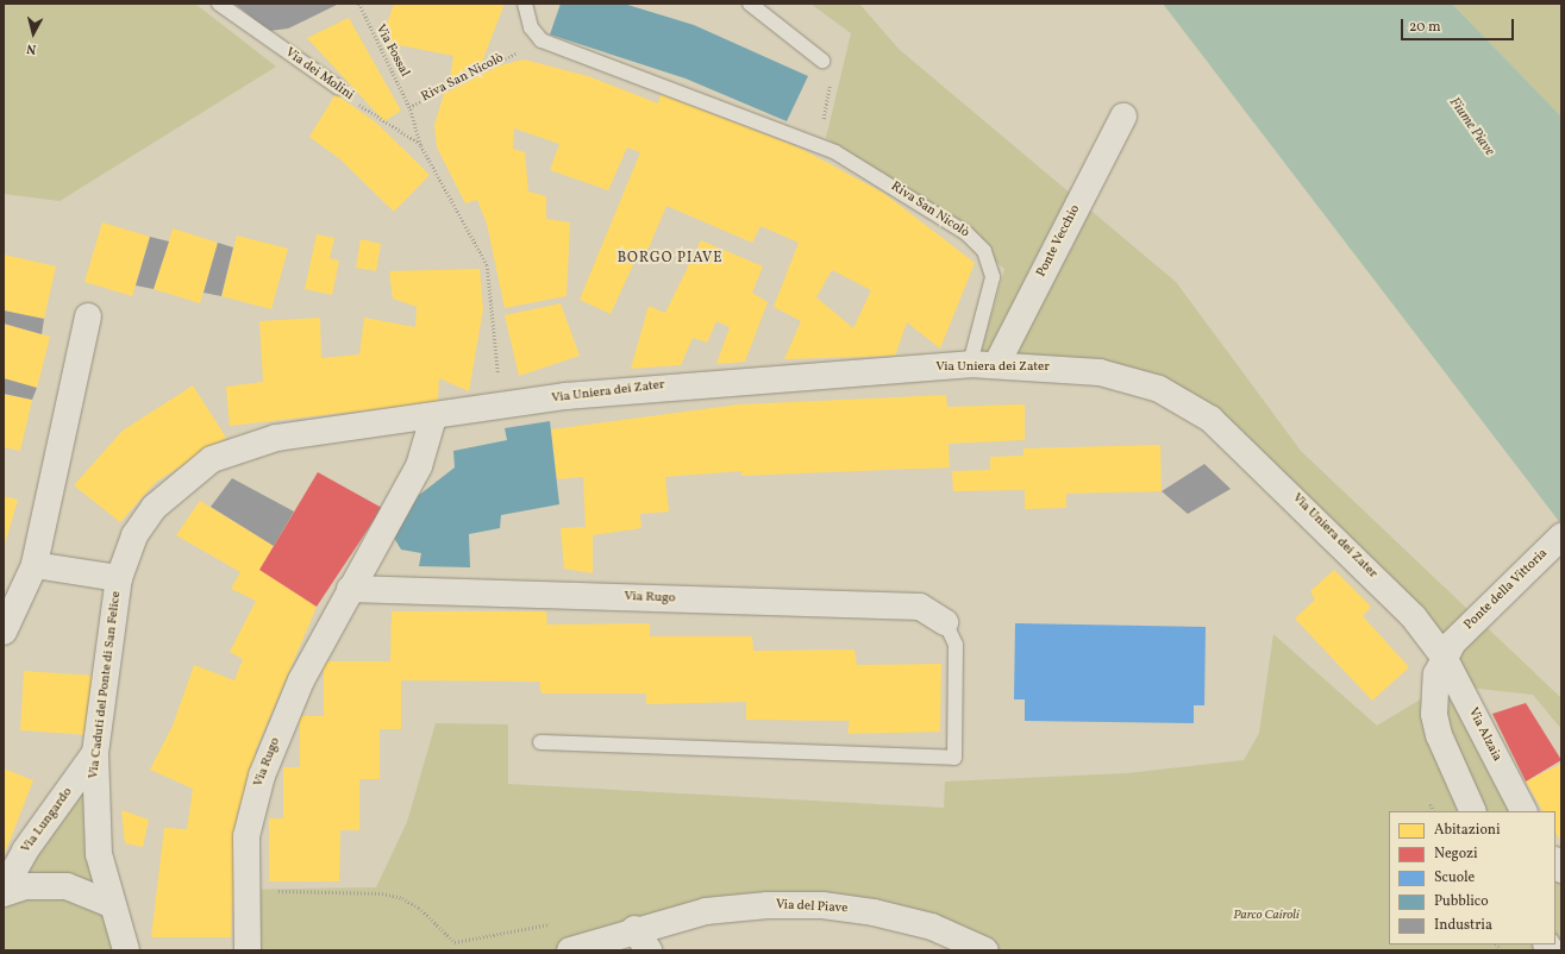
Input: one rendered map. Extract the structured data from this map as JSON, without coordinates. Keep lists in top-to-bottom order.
{
  "streets": {
    "street": [
      "Ponte Vecchio",
      "Via Uniera dei Zater",
      "Ponte della Vittoria",
      "Via Rugo",
      "Via Caduti del Ponte di San Felice",
      "Via Alzaia",
      "Via Lungardo",
      "Via del Piave"
    ],
    "lane": ["Via dei Molini", "Riva San Nicolò"],
    "path": ["Via Fossal"]
  },
  "crossings": [
    ["Via Fossal", "Riva San Nicolò"],
    ["Via dei Molini", "Riva San Nicolò"],
    ["Riva San Nicolò", "Via Uniera dei Zater"],
    ["Ponte Vecchio", "Via Uniera dei Zater"],
    ["Via Uniera dei Zater", "Ponte della Vittoria"],
    ["Via Uniera dei Zater", "Via Rugo"],
    ["Via Uniera dei Zater", "Via Caduti del Ponte di San Felice"],
    ["Via Uniera dei Zater", "Via Alzaia"],
    ["Ponte della Vittoria", "Via Alzaia"],
    ["Via Rugo", "Via Caduti del Ponte di San Felice"],
    ["Via Caduti del Ponte di San Felice", "Via Lungardo"]
  ],
  "districts": ["BORGO PIAVE"],
  "water": ["Fiume Piave"],
  "parks": ["Parco Cairoli"],
  "legend": [
    "Abitazioni",
    "Negozi",
    "Scuole",
    "Pubblico",
    "Industria"
  ],
  "scale_bar": "20 m",
  "north": "bottom"
}
